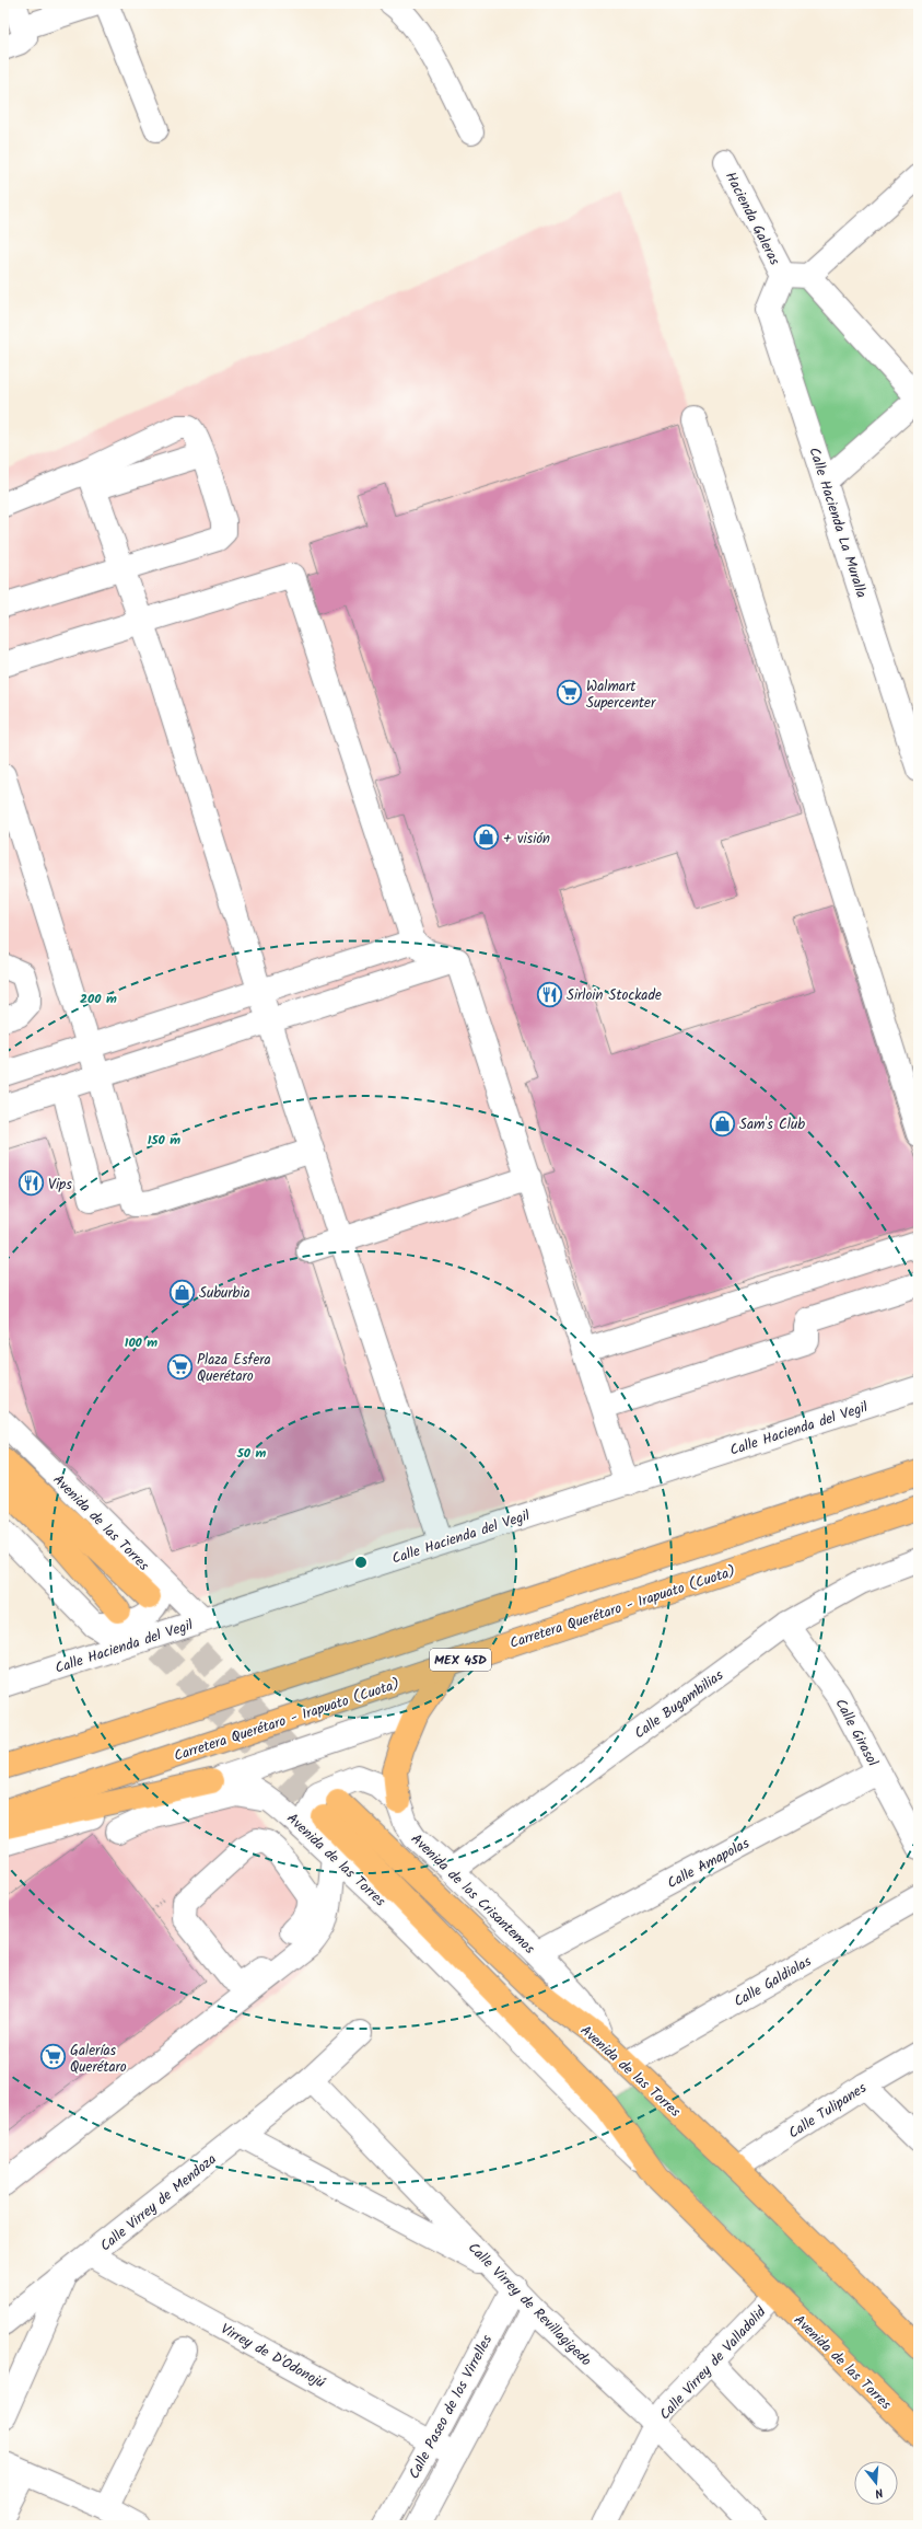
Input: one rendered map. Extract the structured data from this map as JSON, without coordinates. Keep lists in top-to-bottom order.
{
  "streets": {
    "main road": ["Avenida de las Torres", "Carretera Querétaro - Irapuato (Cuota)", "MEX 45D"],
    "street": [
      "Hacienda Galeras",
      "Calle Hacienda La Muralla",
      "Calle Hacienda del Vegil",
      "Calle Bugambilias",
      "Calle Girasol",
      "Calle Amapolas",
      "Avenida de los Crisantemos",
      "Calle Galdiolas",
      "Calle Tulipanes",
      "Calle Virrey de Mendoza",
      "Calle Virrey de Revillagigedo",
      "Virrey de D'Odonojú",
      "Calle Virrey de Valladolid",
      "Calle Paseo de los Virrelles"
    ]
  },
  "crossings": [
    ["Hacienda Galeras", "Calle Hacienda La Muralla"],
    ["Calle Hacienda del Vegil", "Avenida de las Torres"],
    ["Avenida de las Torres", "Avenida de los Crisantemos"],
    ["Avenida de las Torres", "Calle Galdiolas"],
    ["Avenida de las Torres", "Calle Tulipanes"],
    ["Avenida de las Torres", "Calle Virrey de Valladolid"],
    ["Calle Bugambilias", "Calle Girasol"],
    ["Calle Bugambilias", "Avenida de los Crisantemos"],
    ["Calle Girasol", "Calle Amapolas"],
    ["Calle Amapolas", "Avenida de los Crisantemos"],
    ["Calle Virrey de Mendoza", "Calle Virrey de Revillagigedo"],
    ["Calle Virrey de Mendoza", "Virrey de D'Odonojú"],
    ["Calle Virrey de Revillagigedo", "Calle Virrey de Valladolid"],
    ["Calle Virrey de Revillagigedo", "Calle Paseo de los Virrelles"],
    ["Virrey de D'Odonojú", "Calle Paseo de los Virrelles"]
  ],
  "places": {
    "supermarket": ["Walmart Supercenter", "Plaza Esfera Querétaro", "Galerías Querétaro"],
    "shop": ["+ visión", "Sam's Club", "Suburbia"],
    "restaurant": ["Sirloin Stockade", "Vips"]
  },
  "north": "bottom",
  "rings": [
    "200 m",
    "150 m",
    "100 m",
    "50 m"
  ]
}
